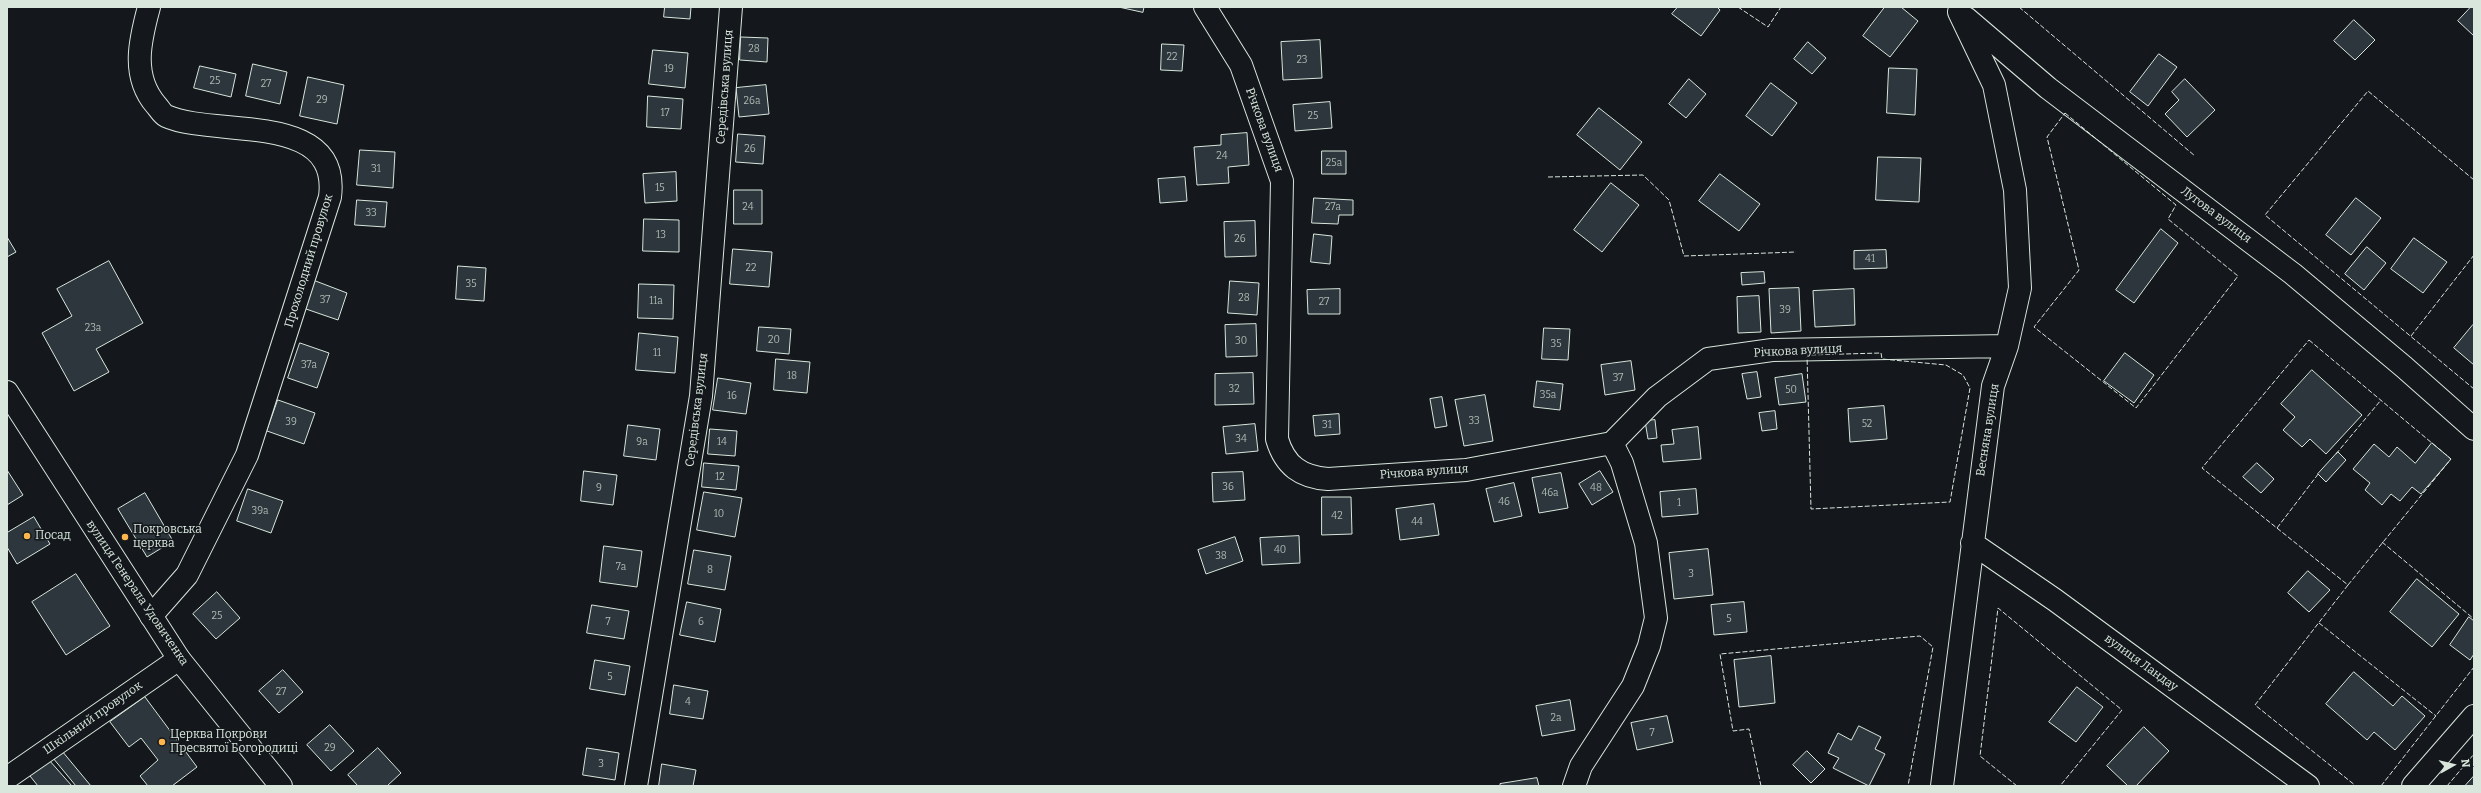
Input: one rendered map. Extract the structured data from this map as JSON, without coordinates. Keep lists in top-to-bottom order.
{
  "streets": {
    "street": [
      "Середівська вулиця",
      "Річкова вулиця",
      "Лугова вулиця",
      "Прохолодний провулок",
      "Весняна вулиця",
      "вулиця Генерала Удовиченка",
      "вулиця Ландау",
      "Шкільний провулок"
    ]
  },
  "crossings": [
    ["Річкова вулиця", "Весняна вулиця"],
    ["Лугова вулиця", "Весняна вулиця"],
    ["Прохолодний провулок", "вулиця Генерала Удовиченка"],
    ["Весняна вулиця", "вулиця Ландау"],
    ["вулиця Генерала Удовиченка", "Шкільний провулок"]
  ],
  "places": ["Посад", "Покровська церква", "Церква Покрови Пресвятої Богородиці"],
  "house_numbers": [
    "28",
    "22",
    "23",
    "19",
    "25",
    "27",
    "29",
    "26а",
    "17",
    "25",
    "26",
    "24",
    "25а",
    "31",
    "15",
    "24",
    "27а",
    "33",
    "13",
    "26",
    "41",
    "22",
    "35",
    "28",
    "37",
    "11а",
    "27",
    "39",
    "23а",
    "20",
    "30",
    "35",
    "11",
    "37а",
    "18",
    "37",
    "32",
    "50",
    "35а",
    "16",
    "33",
    "39",
    "52",
    "31",
    "34",
    "9а",
    "14",
    "12",
    "36",
    "9",
    "48",
    "46а",
    "46",
    "1",
    "39а",
    "10",
    "42",
    "44",
    "40",
    "38",
    "7а",
    "8",
    "3",
    "25",
    "5",
    "7",
    "6",
    "5",
    "27",
    "4",
    "2а",
    "7",
    "29",
    "3"
  ],
  "north": "right"
}
